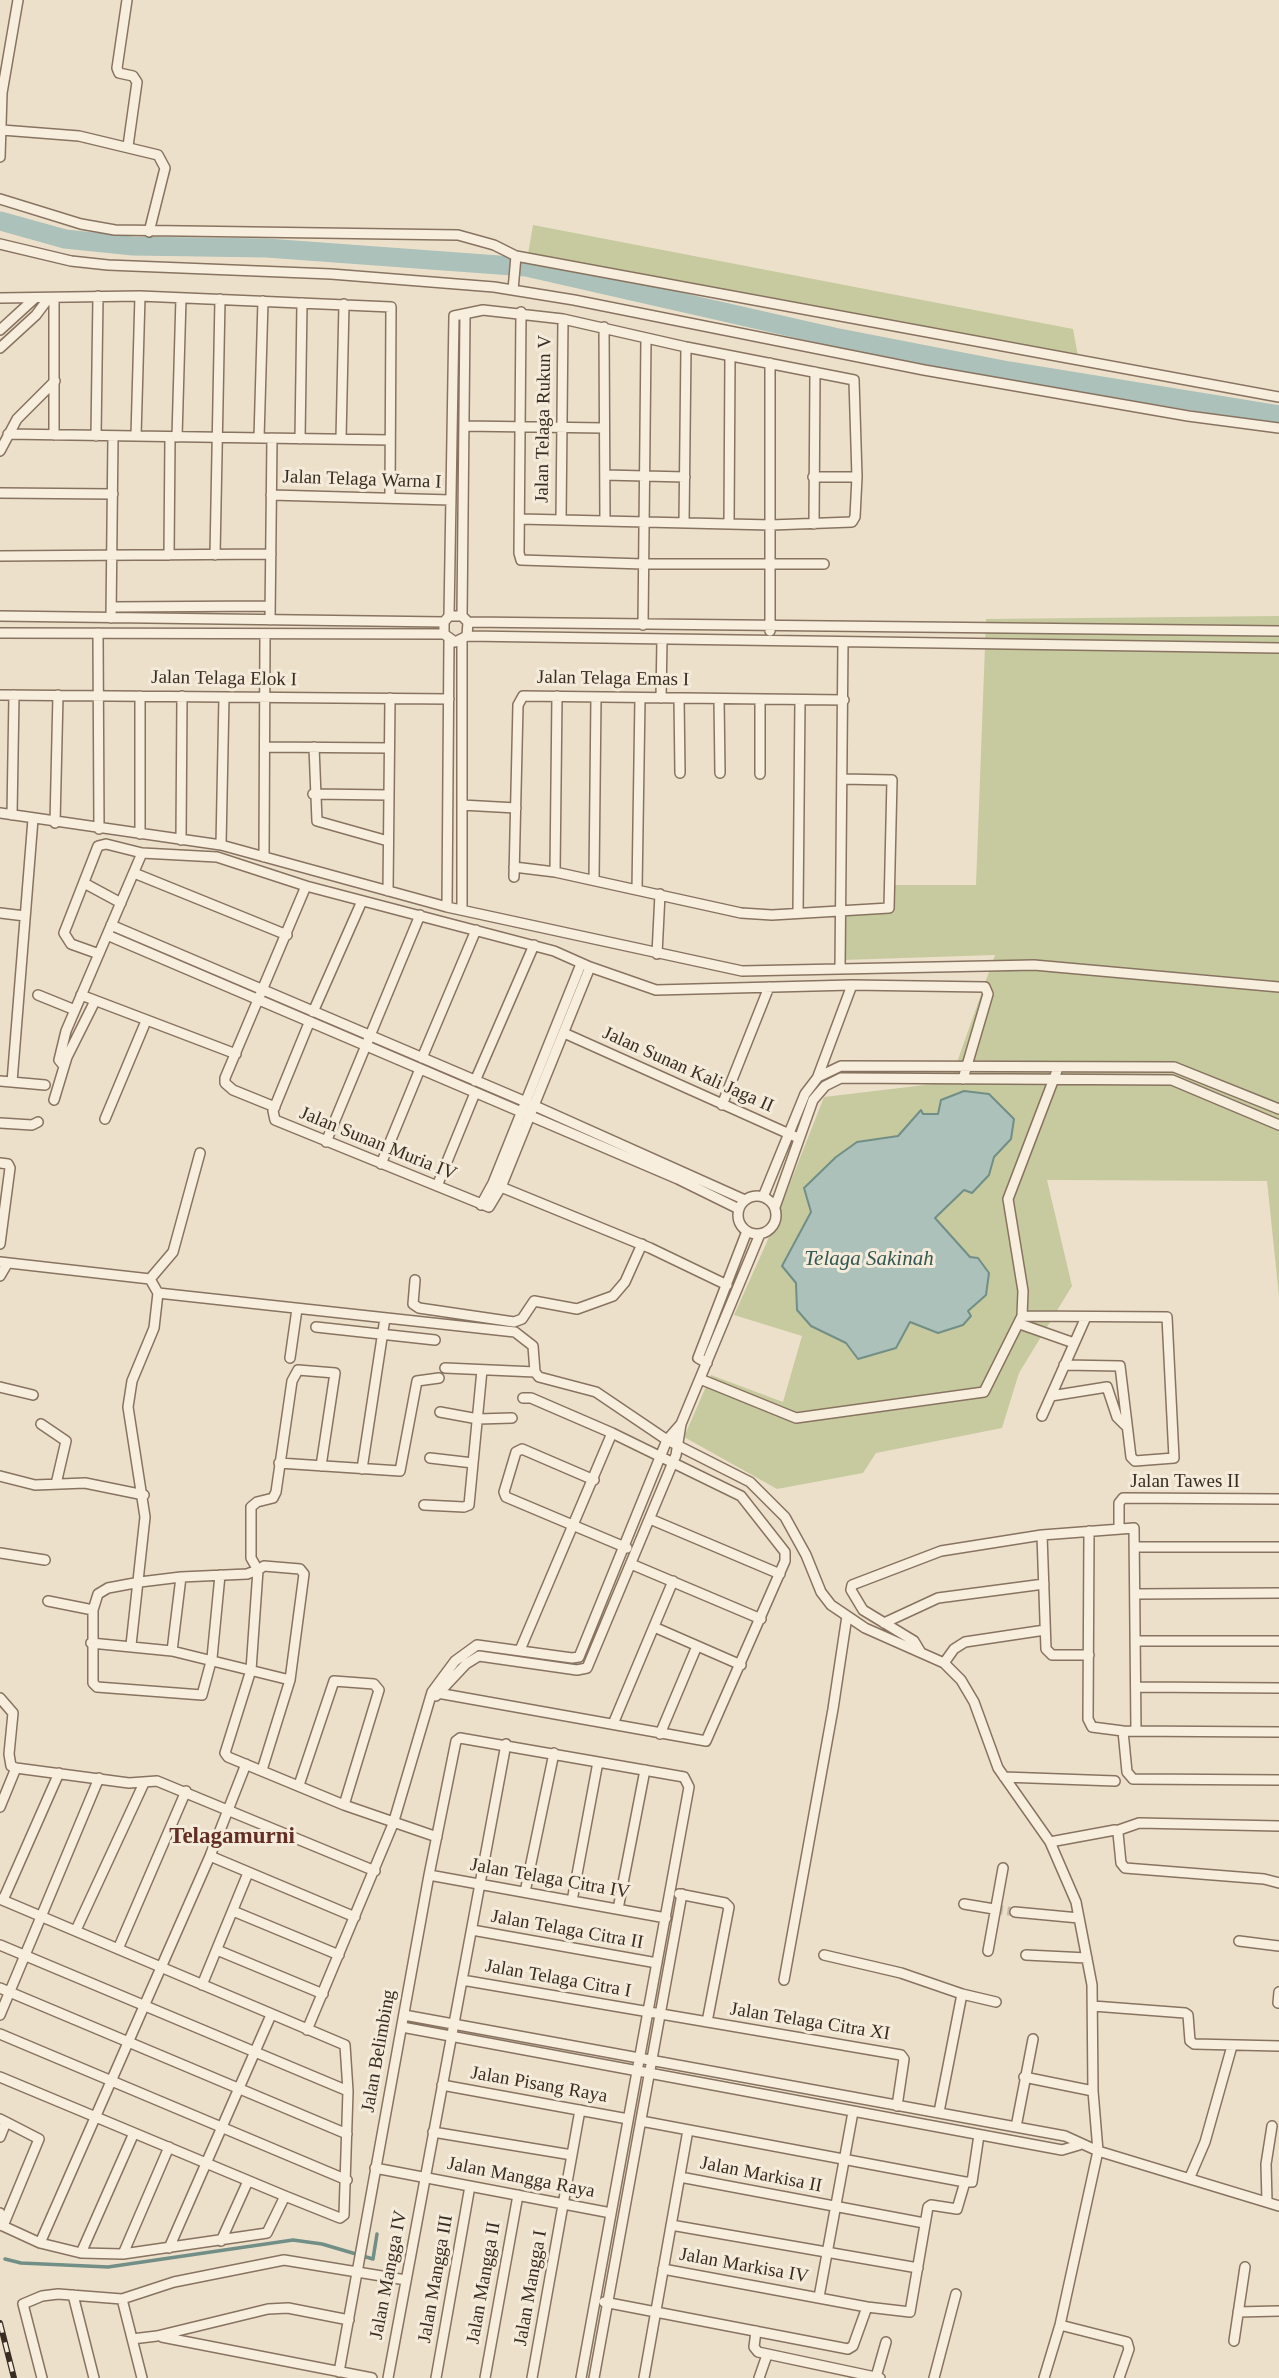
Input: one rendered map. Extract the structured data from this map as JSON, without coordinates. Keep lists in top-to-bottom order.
{
  "streets": {
    "street": [
      "Jalan Telaga Rukun V",
      "Jalan Telaga Warna I",
      "Jalan Telaga Elok I",
      "Jalan Telaga Emas I",
      "Jalan Sunan Kali Jaga II",
      "Jalan Sunan Muria IV",
      "Jalan Tawes II",
      "Jalan Telaga Citra IV",
      "Jalan Telaga Citra II",
      "Jalan Telaga Citra I",
      "Jalan Telaga Citra XI",
      "Jalan Belimbing",
      "Jalan Pisang Raya",
      "Jalan Markisa II",
      "Jalan Mangga Raya",
      "Jalan Markisa IV",
      "Jalan Mangga IV",
      "Jalan Mangga III",
      "Jalan Mangga II",
      "Jalan Mangga I"
    ]
  },
  "crossings": [
    ["Jalan Telaga Citra IV", "Jalan Belimbing"],
    ["Jalan Telaga Citra IV", "Jalan Mangga IV"],
    ["Jalan Telaga Citra II", "Jalan Mangga IV"],
    ["Jalan Telaga Citra I", "Jalan Telaga Citra XI"],
    ["Jalan Telaga Citra I", "Jalan Mangga IV"],
    ["Jalan Belimbing", "Jalan Mangga Raya"],
    ["Jalan Belimbing", "Jalan Mangga IV"],
    ["Jalan Pisang Raya", "Jalan Mangga IV"],
    ["Jalan Pisang Raya", "Jalan Mangga I"],
    ["Jalan Mangga Raya", "Jalan Mangga IV"],
    ["Jalan Mangga Raya", "Jalan Mangga III"],
    ["Jalan Mangga Raya", "Jalan Mangga II"],
    ["Jalan Mangga Raya", "Jalan Mangga I"]
  ],
  "districts": ["Telagamurni"],
  "water": ["Telaga Sakinah"]
}
